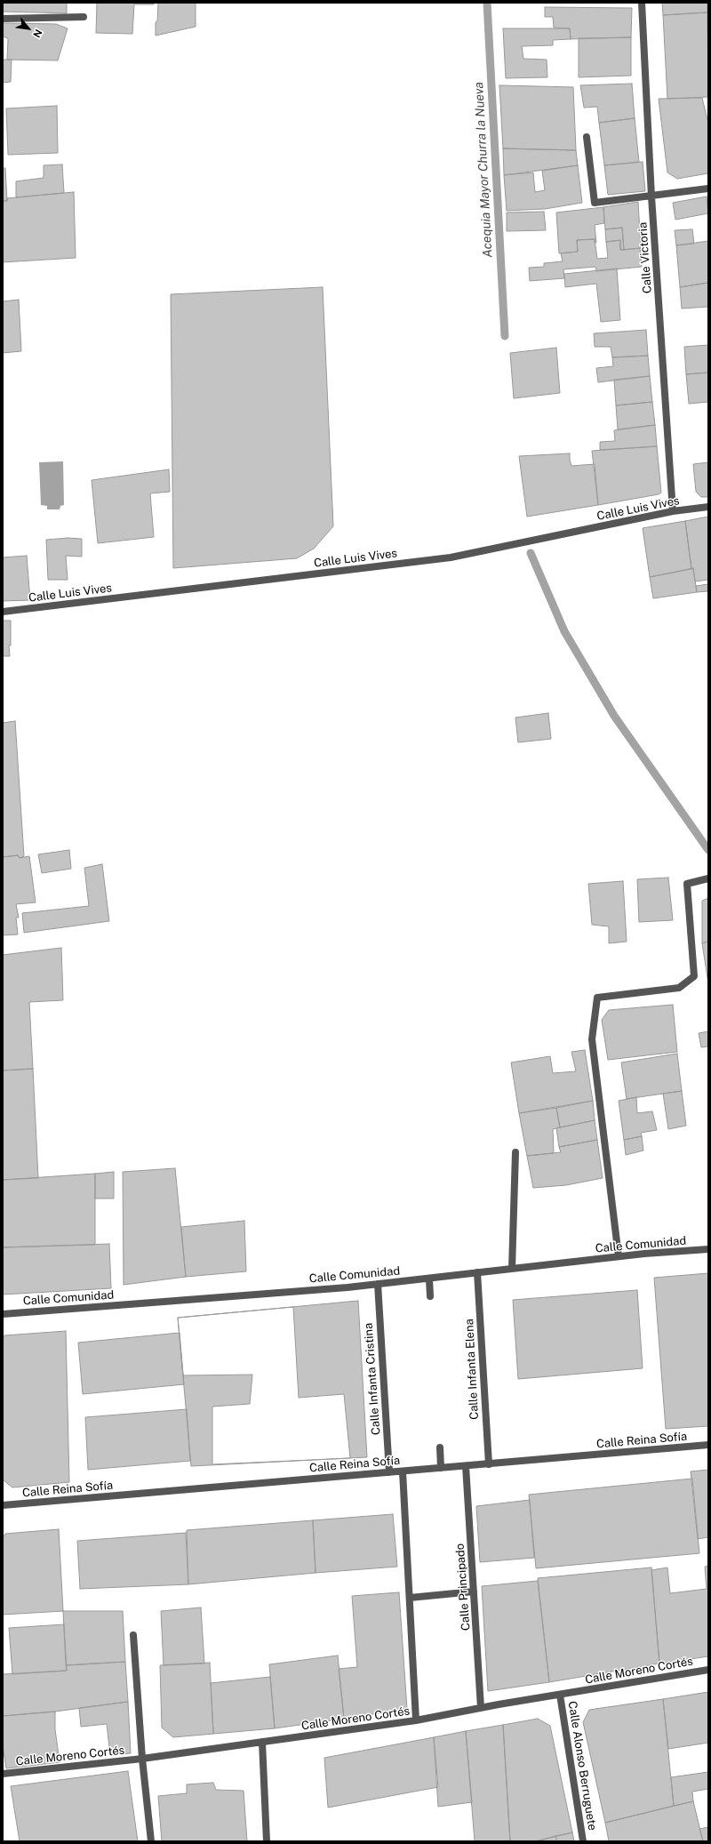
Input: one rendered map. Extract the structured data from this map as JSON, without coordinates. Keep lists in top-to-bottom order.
{
  "streets": {
    "street": [
      "Calle Victoria",
      "Calle Luis Vives",
      "Calle Comunidad",
      "Calle Infanta Elena",
      "Calle Infanta Cristina",
      "Calle Reina Sofía",
      "Calle Principado",
      "Calle Moreno Cortés",
      "Calle Alonso Berruguete"
    ]
  },
  "crossings": [
    ["Calle Victoria", "Calle Luis Vives"],
    ["Calle Comunidad", "Calle Infanta Elena"],
    ["Calle Comunidad", "Calle Infanta Cristina"],
    ["Calle Infanta Elena", "Calle Reina Sofía"],
    ["Calle Infanta Cristina", "Calle Reina Sofía"],
    ["Calle Reina Sofía", "Calle Principado"],
    ["Calle Principado", "Calle Moreno Cortés"],
    ["Calle Moreno Cortés", "Calle Alonso Berruguete"]
  ],
  "water": ["Acequia Mayor Churra la Nueva"],
  "north": "bottom right"
}
